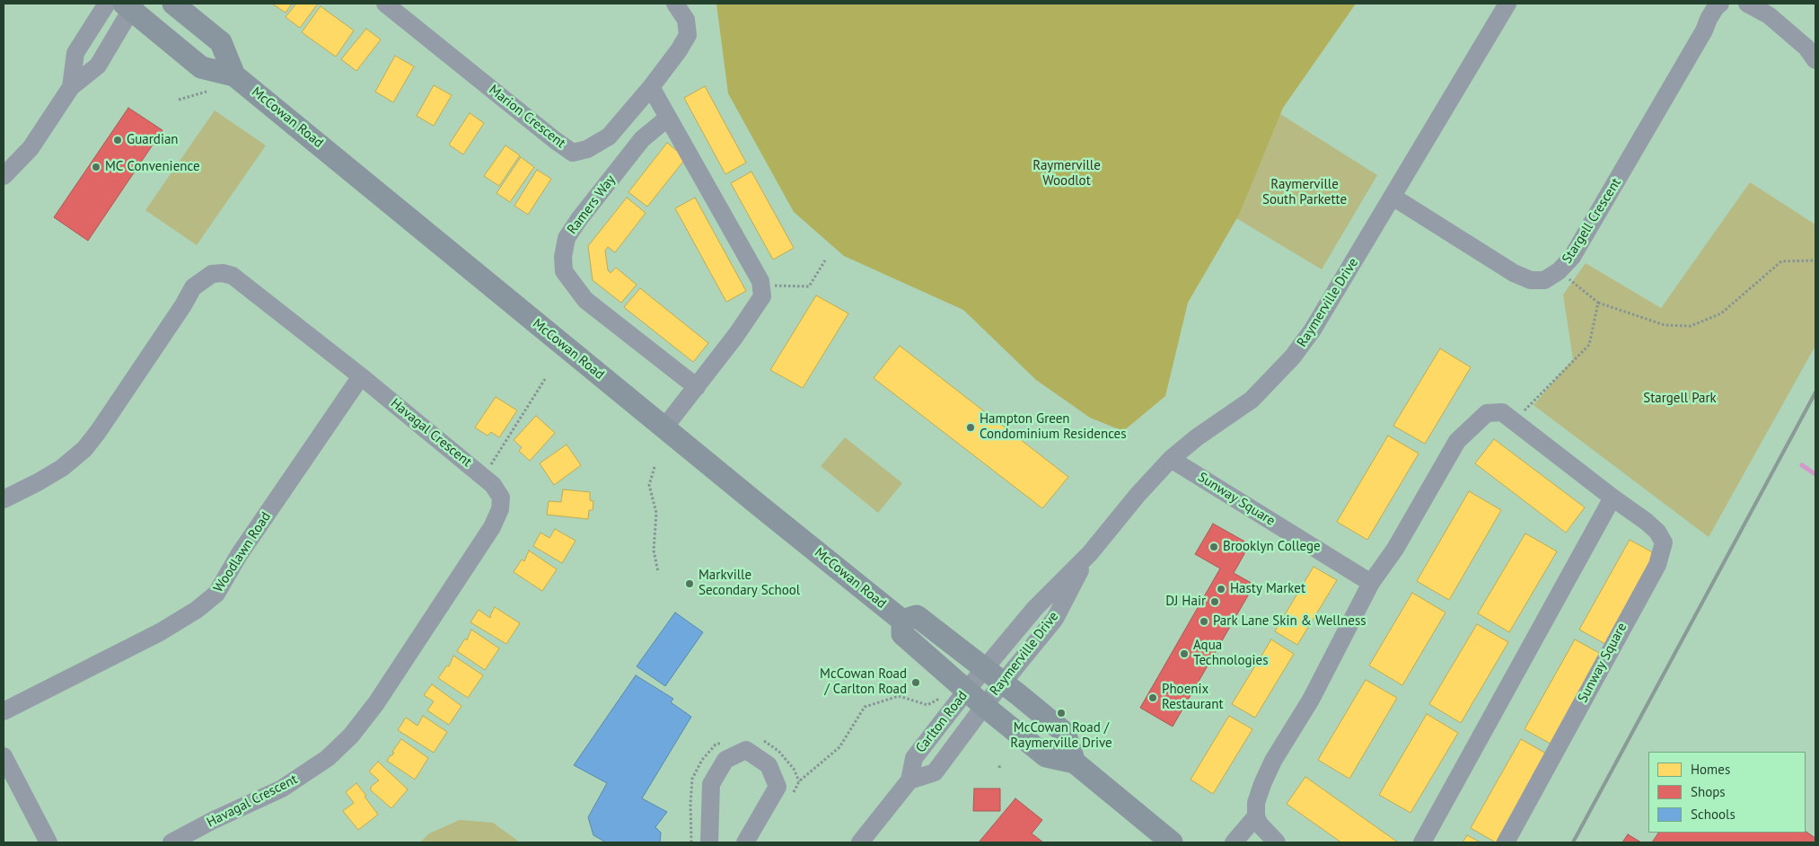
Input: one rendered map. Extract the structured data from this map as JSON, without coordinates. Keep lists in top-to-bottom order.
{
  "streets": {
    "main road": ["McCowan Road"],
    "street": [
      "Marion Crescent",
      "Ramers Way",
      "Stargell Crescent",
      "Raymerville Drive",
      "Havagal Crescent",
      "Sunway Square",
      "Woodlawn Road",
      "Carlton Road"
    ]
  },
  "crossings": [
    ["McCowan Road", "Raymerville Drive"],
    ["McCowan Road", "Carlton Road"],
    ["Stargell Crescent", "Raymerville Drive"],
    ["Raymerville Drive", "Sunway Square"],
    ["Raymerville Drive", "Carlton Road"],
    ["Havagal Crescent", "Woodlawn Road"]
  ],
  "parks": ["Raymerville Woodlot", "Raymerville South Parkette", "Stargell Park"],
  "places": [
    "Guardian",
    "MC Convenience",
    "Hampton Green Condominium Residences",
    "Brooklyn College",
    "Markville Secondary School",
    "Hasty Market",
    "DJ Hair",
    "Park Lane Skin & Wellness",
    "Aqua Technologies",
    "McCowan Road / Carlton Road",
    "Phoenix Restaurant",
    "McCowan Road / Raymerville Drive"
  ],
  "legend": ["Homes", "Shops", "Schools"]
}
